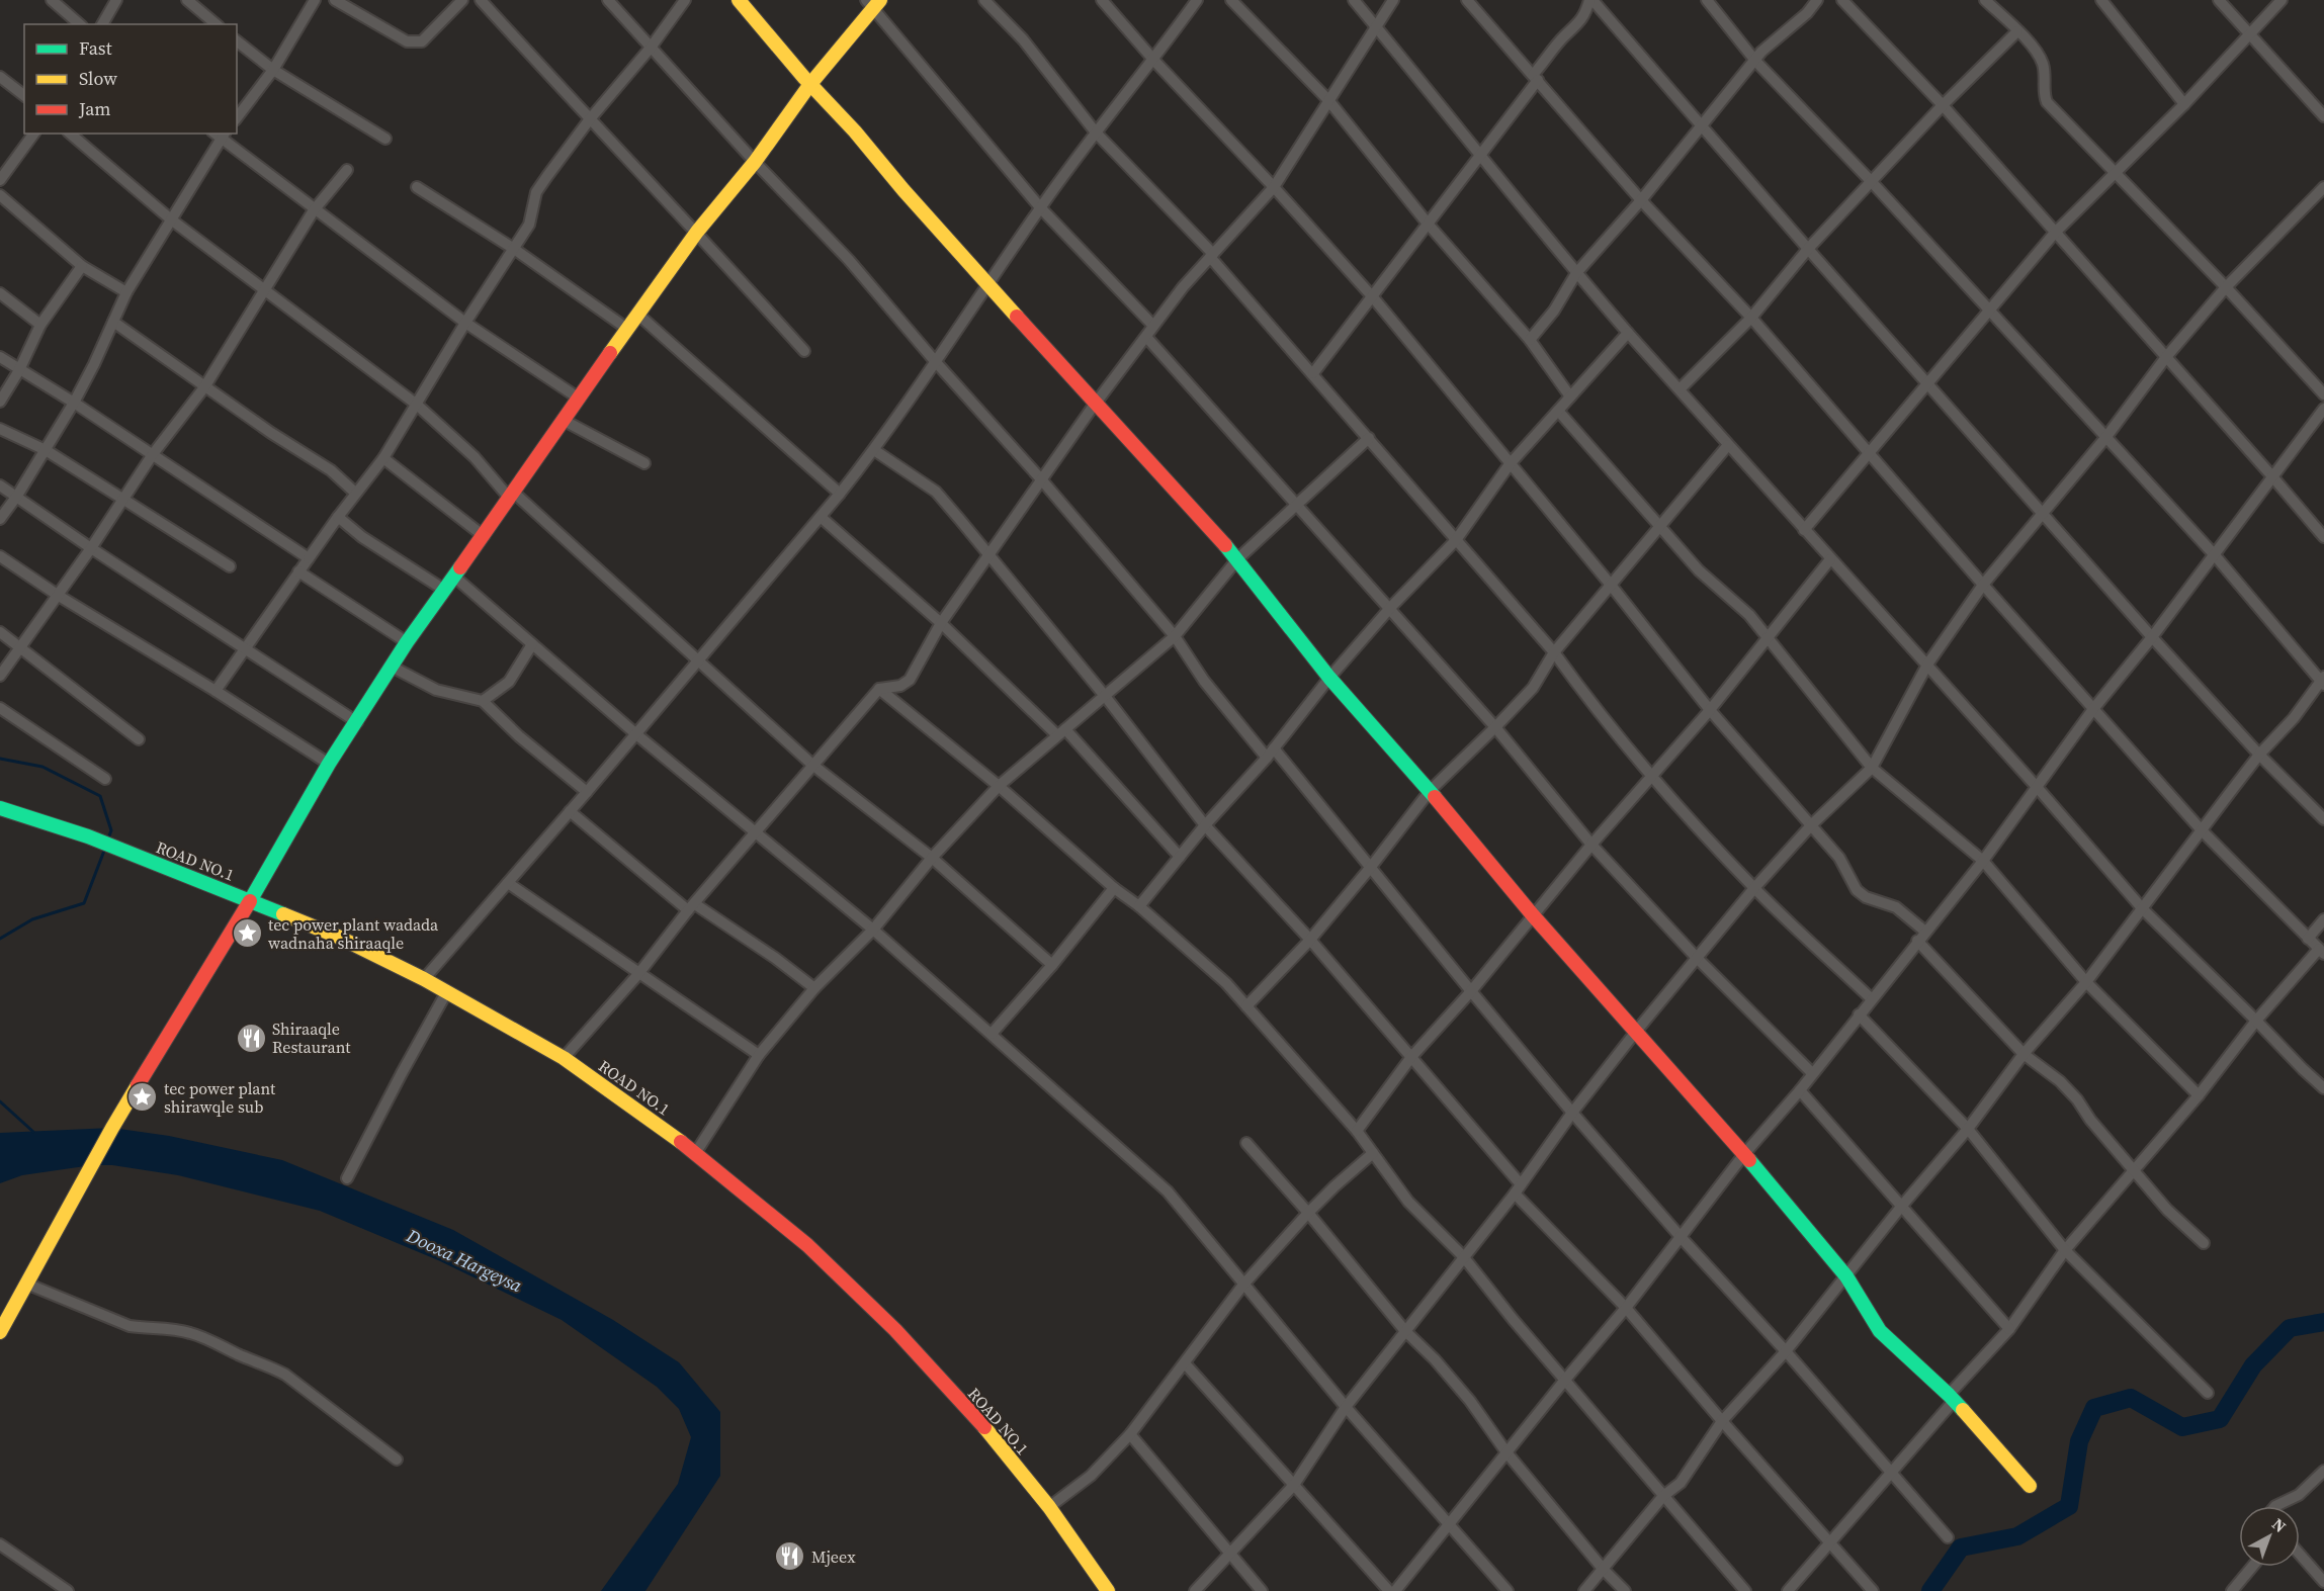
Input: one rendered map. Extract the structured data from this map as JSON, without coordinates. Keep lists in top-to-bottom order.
{
  "streets": {
    "main road": ["ROAD NO.1"]
  },
  "water": ["Dooxa Hargeysa"],
  "places": {
    "place": ["tec power plant wadada wadnaha shiraaqle", "tec power plant shirawqle sub"],
    "restaurant": ["Shiraaqle Restaurant", "Mjeex"]
  },
  "legend": ["Fast", "Slow", "Jam"],
  "north": "top right"
}
